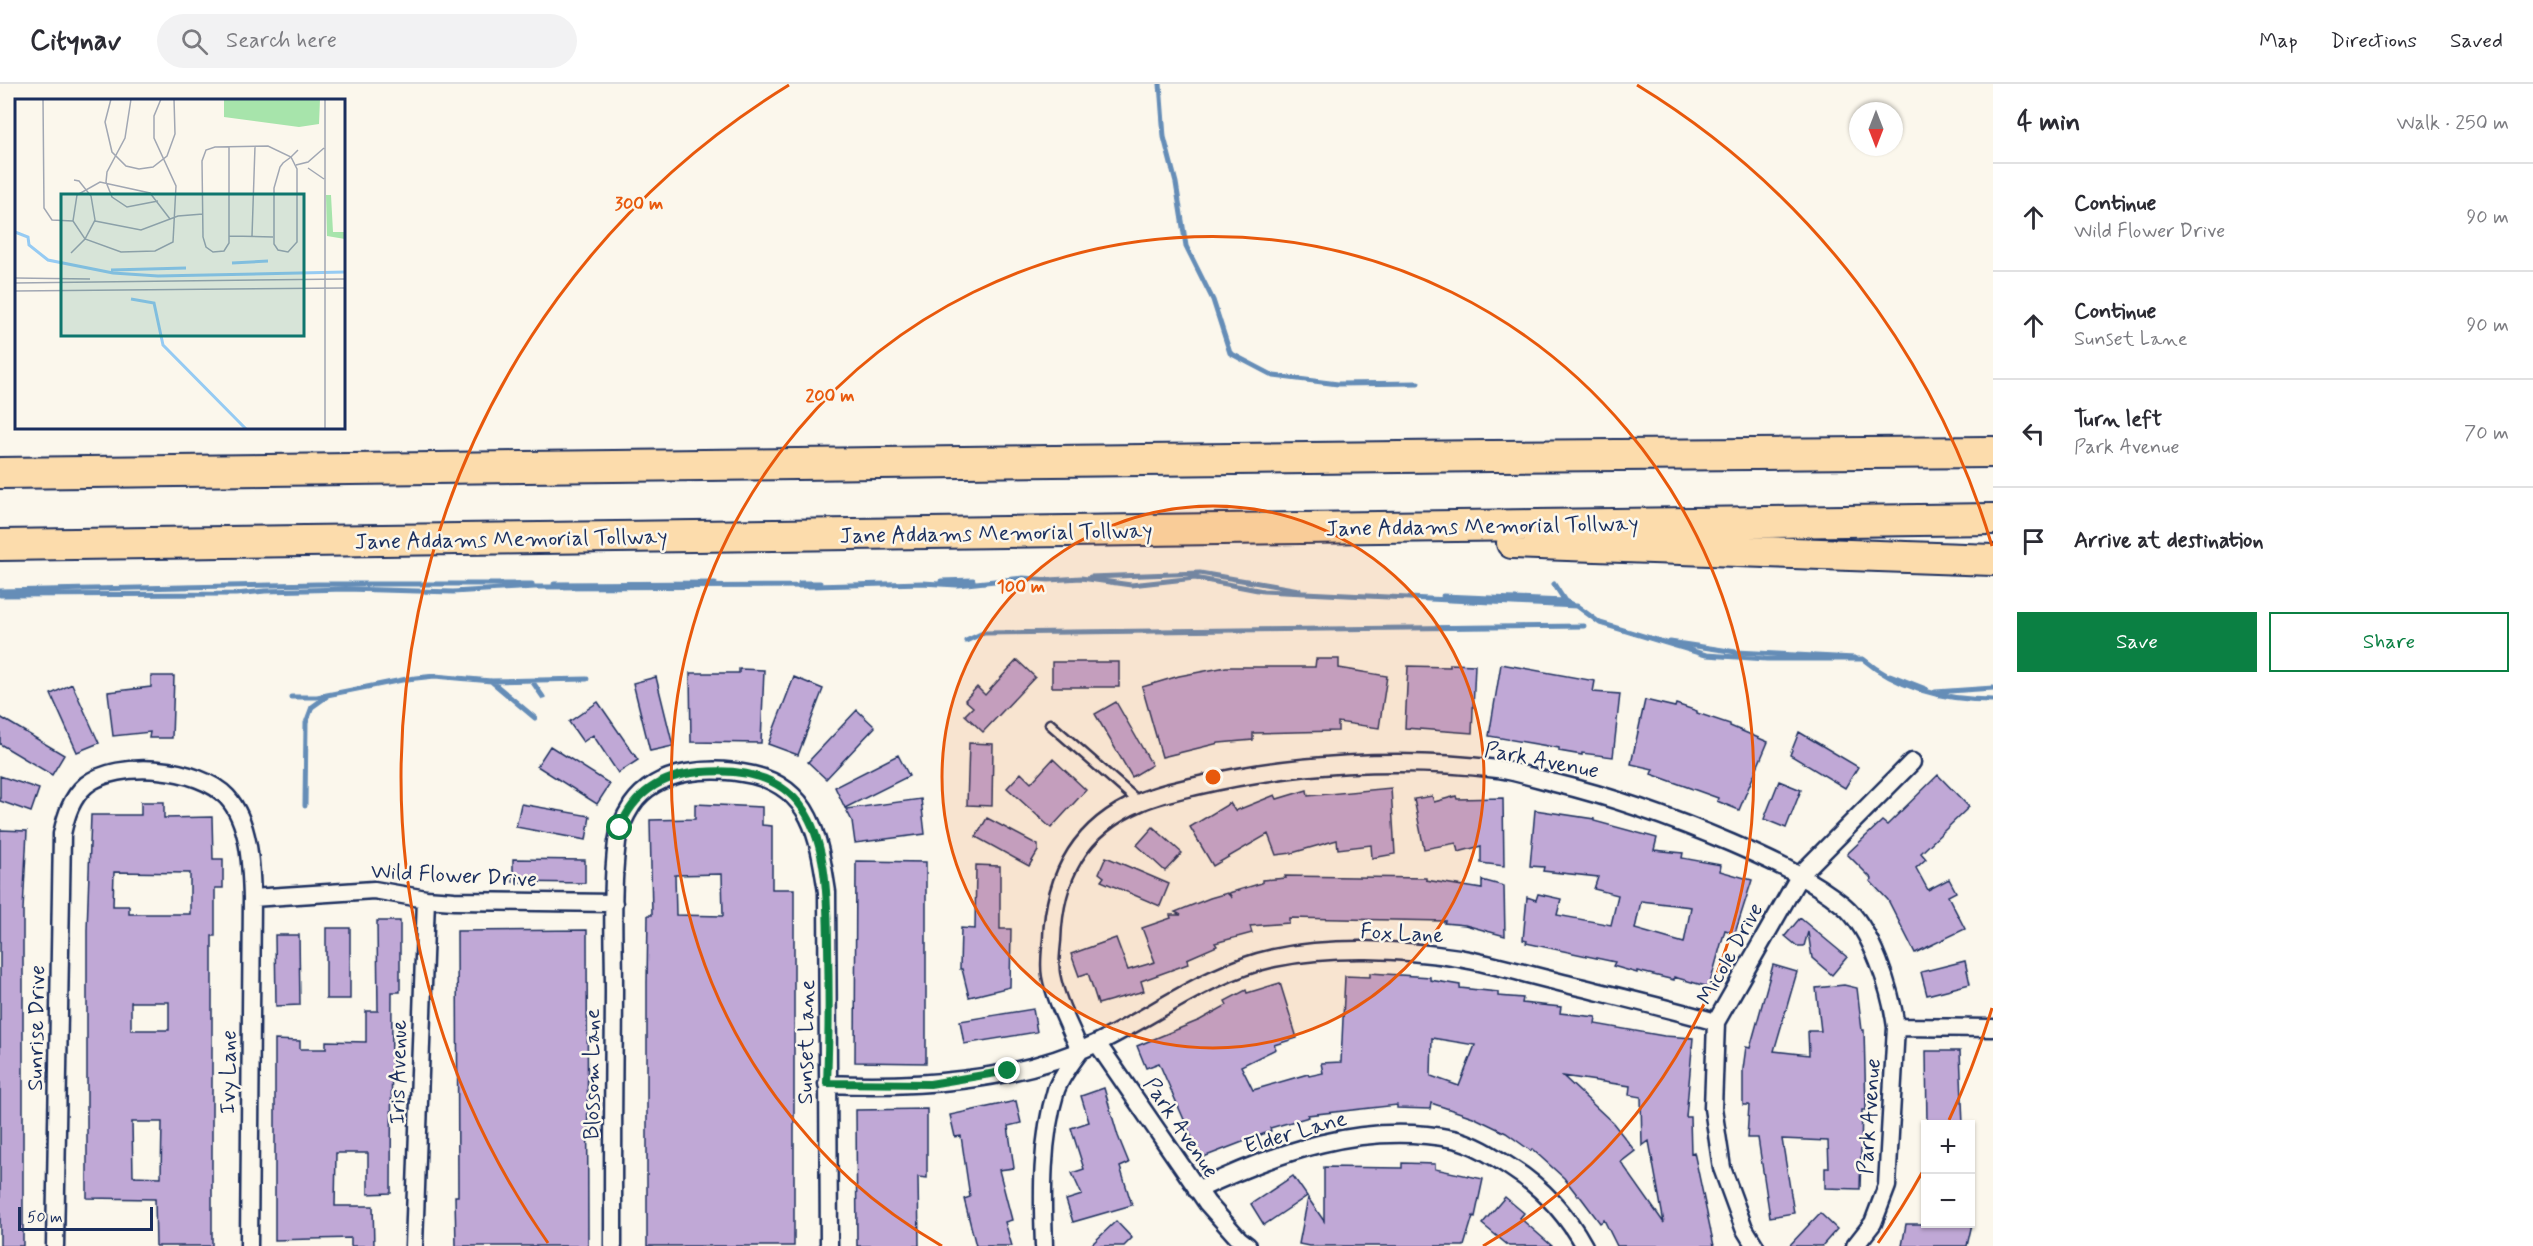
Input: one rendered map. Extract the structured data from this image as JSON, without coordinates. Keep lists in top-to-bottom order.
{
  "streets": {
    "highway": ["Jane Addams Memorial Tollway"],
    "street": [
      "Park Avenue",
      "Wild Flower Drive",
      "Fox Lane",
      "Micole Drive",
      "Sunrise Drive",
      "Sunset Lane",
      "Ivy Lane",
      "Iris Avenue",
      "Blossom Lane",
      "Elder Lane"
    ]
  },
  "crossings": [
    ["Park Avenue", "Fox Lane"],
    ["Park Avenue", "Micole Drive"],
    ["Park Avenue", "Elder Lane"],
    ["Wild Flower Drive", "Sunrise Drive"],
    ["Wild Flower Drive", "Sunset Lane"],
    ["Wild Flower Drive", "Ivy Lane"],
    ["Wild Flower Drive", "Iris Avenue"],
    ["Wild Flower Drive", "Blossom Lane"],
    ["Fox Lane", "Micole Drive"],
    ["Sunrise Drive", "Ivy Lane"],
    ["Sunset Lane", "Blossom Lane"]
  ],
  "scale_bar": "50 m",
  "north": "bottom",
  "page": {
    "header": "Citynav",
    "search": "Search here",
    "nav": ["Map", "Directions", "Saved"],
    "heading": ["4 min", "Walk · 250 m"],
    "list": [
      ["Continue", "Wild Flower Drive", "90 m"],
      ["Continue", "Sunset Lane", "90 m"],
      ["Turn left", "Park Avenue", "70 m"],
      "Arrive at destination"
    ],
    "buttons": ["Save", "Share"],
    "map_buttons": ["+", "−"],
    "scale": "50 m"
  },
  "rings": ["300 m", "200 m", "100 m"]
}
